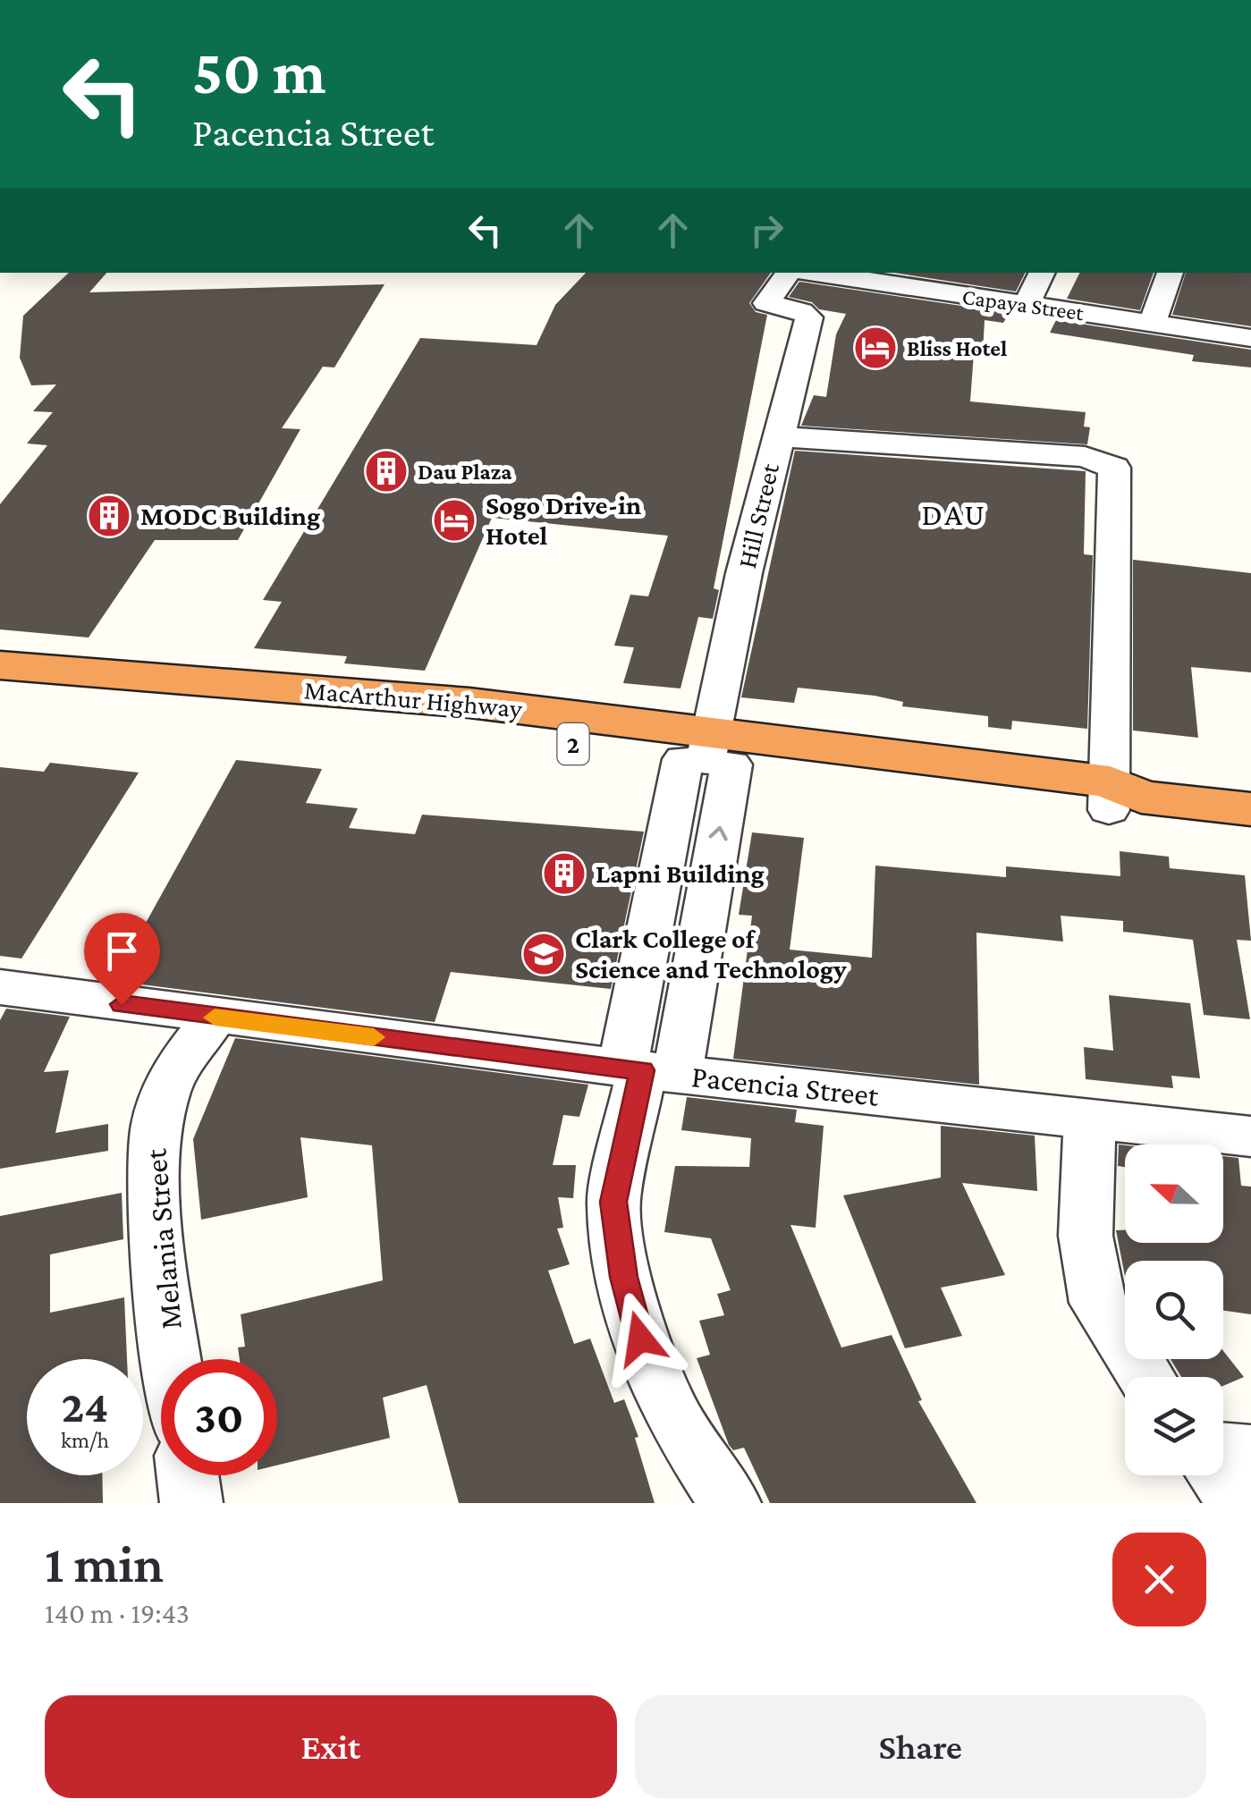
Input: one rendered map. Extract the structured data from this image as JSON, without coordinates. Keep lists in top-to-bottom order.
{
  "streets": {
    "highway": ["MacArthur Highway", "2"],
    "street": [
      "Capaya Street",
      "Hill Street",
      "Pacencia Street",
      "Melania Street"
    ]
  },
  "crossings": [
    ["Hill Street", "MacArthur Highway"],
    ["Hill Street", "Pacencia Street"],
    ["Pacencia Street", "Melania Street"]
  ],
  "districts": ["DAU"],
  "places": {
    "hotel": ["Bliss Hotel", "Sogo Drive-in Hotel"],
    "building": ["Dau Plaza", "MODC Building", "Lapni Building"],
    "school or university": ["Clark College of Science and Technology"]
  },
  "north": "left",
  "page": {
    "turn": ["50 m", "Pacencia Street"],
    "speed": "24 km/h",
    "limit": "30",
    "heading": ["1 min", "140 m · 19:43"],
    "buttons": ["Exit", "Share"]
  }
}
